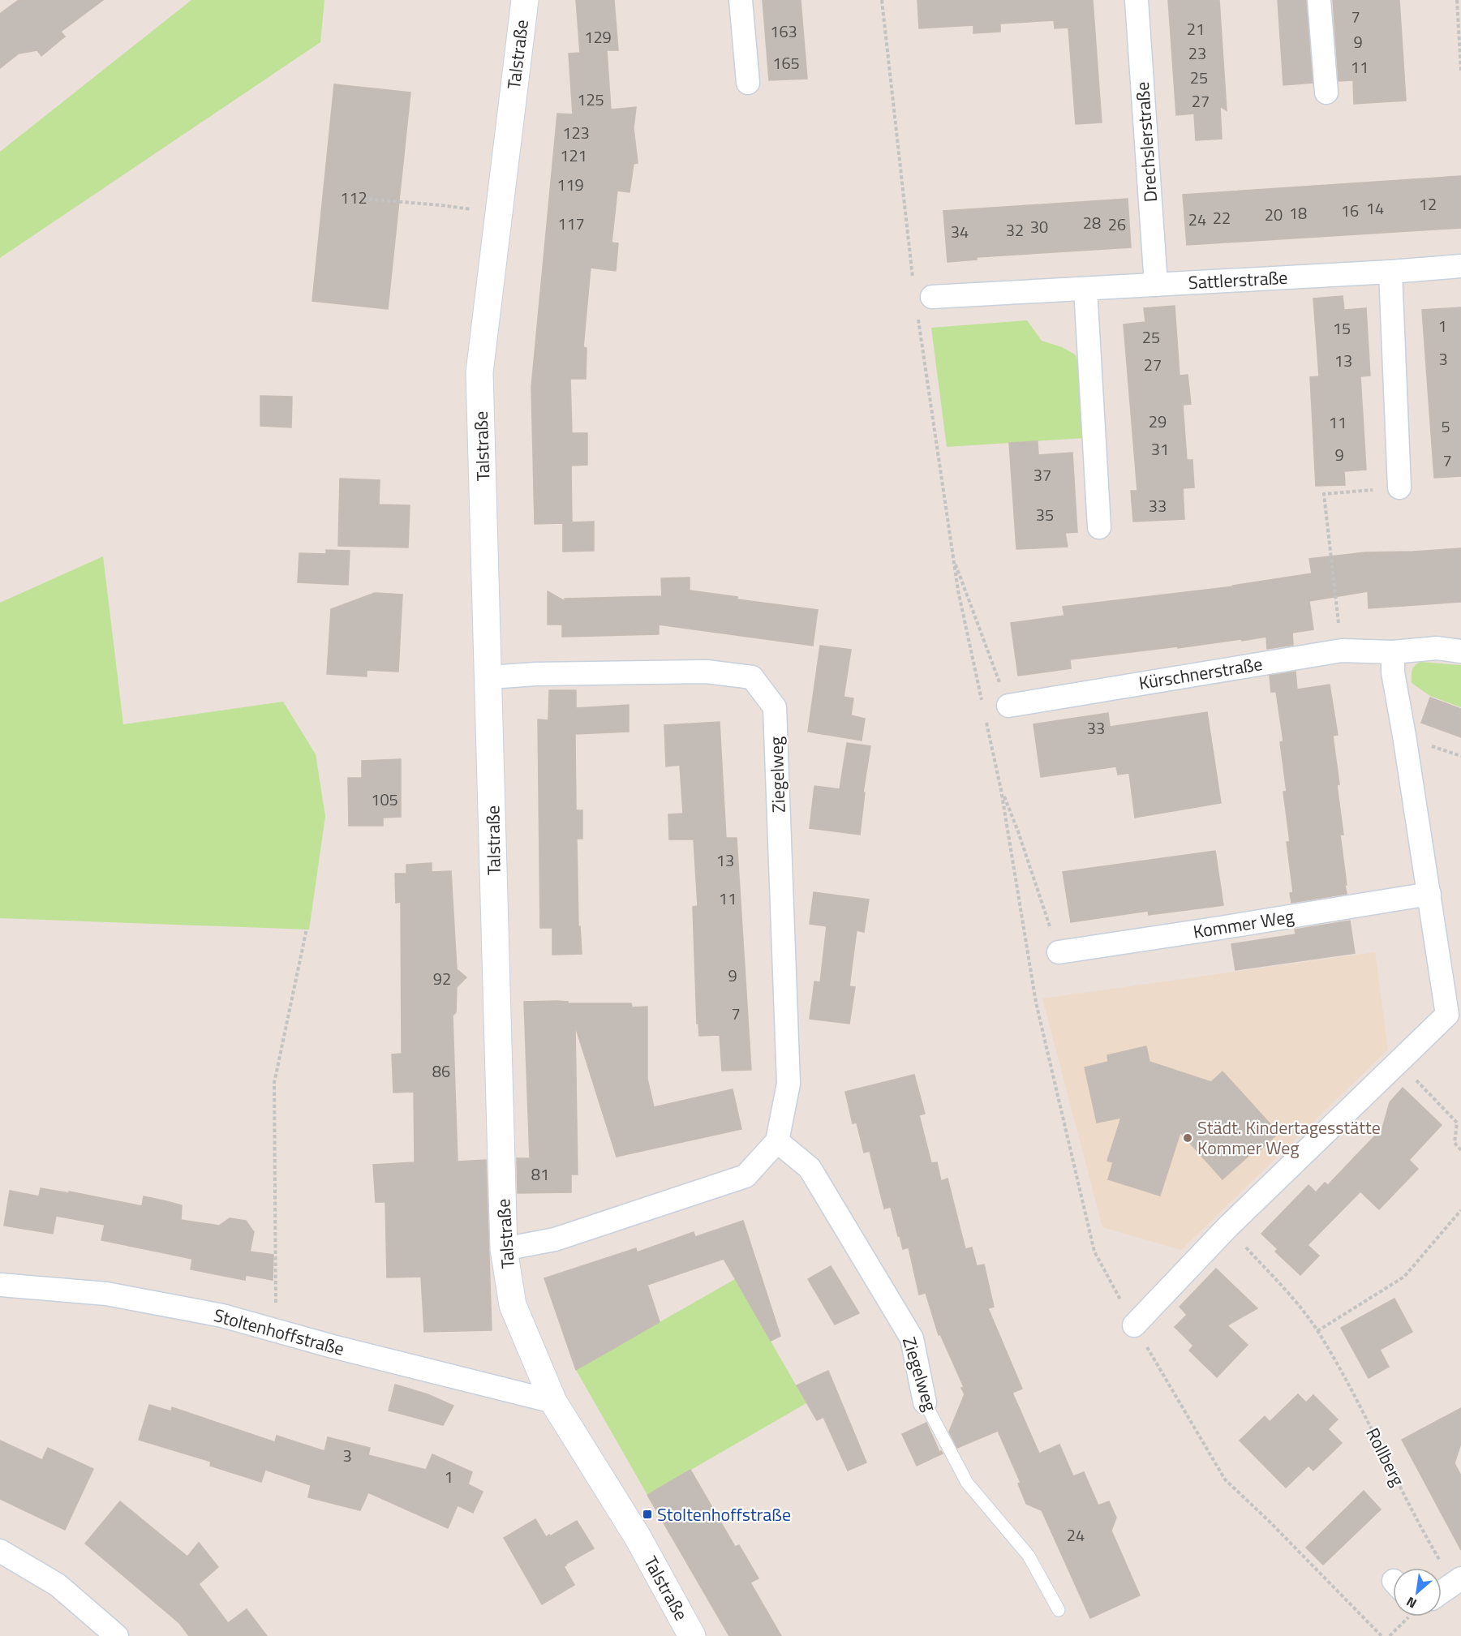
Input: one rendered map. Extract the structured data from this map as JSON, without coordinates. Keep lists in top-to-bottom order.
{
  "streets": {
    "street": [
      "Talstraße",
      "Drechslerstraße",
      "Sattlerstraße",
      "Kürschnerstraße",
      "Ziegelweg",
      "Kommer Weg",
      "Stoltenhoffstraße"
    ],
    "path": ["Rollberg"]
  },
  "crossings": [
    ["Talstraße", "Ziegelweg"],
    ["Talstraße", "Stoltenhoffstraße"],
    ["Drechslerstraße", "Sattlerstraße"]
  ],
  "places": {
    "other": ["Städt. Kindertagesstätte Kommer Weg"],
    "transit": ["Stoltenhoffstraße"]
  },
  "house_numbers": [
    "7",
    "21",
    "163",
    "129",
    "9",
    "23",
    "165",
    "11",
    "25",
    "125",
    "27",
    "123",
    "121",
    "119",
    "112",
    "12",
    "14",
    "16",
    "18",
    "20",
    "22",
    "24",
    "28",
    "117",
    "26",
    "30",
    "32",
    "34",
    "1",
    "15",
    "25",
    "3",
    "13",
    "27",
    "29",
    "11",
    "5",
    "31",
    "9",
    "7",
    "37",
    "33",
    "35",
    "33",
    "105",
    "13",
    "11",
    "9",
    "92",
    "7",
    "86",
    "81",
    "3",
    "1",
    "24"
  ],
  "north": "bottom left"
}
